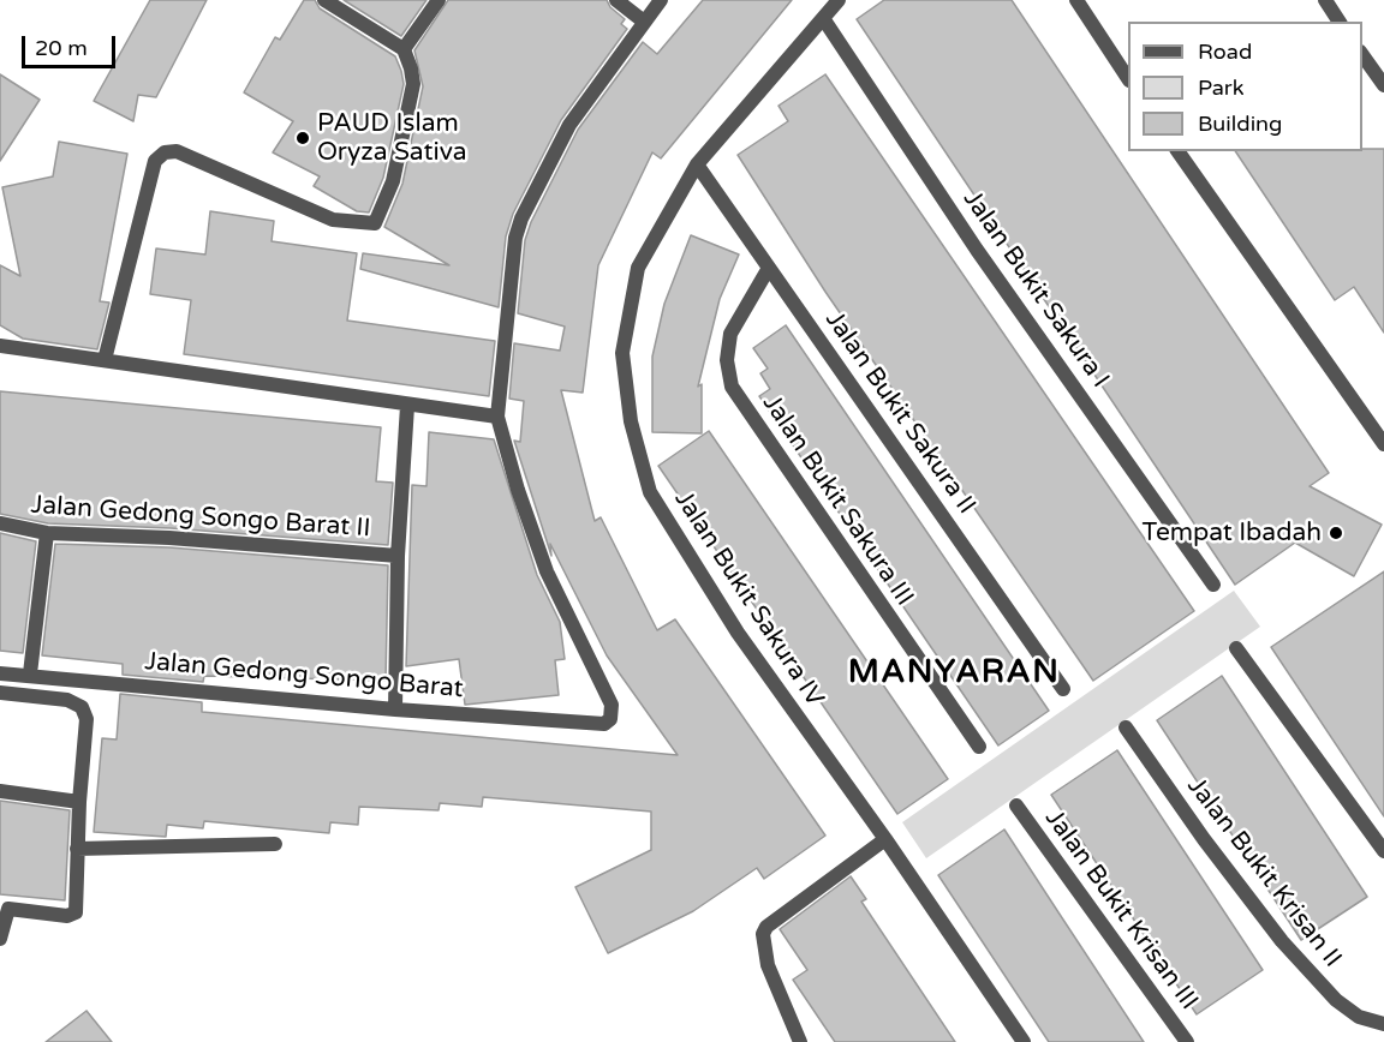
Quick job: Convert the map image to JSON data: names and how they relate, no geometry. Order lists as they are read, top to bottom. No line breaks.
{"streets":{"street":["Jalan Bukit Sakura I","Jalan Bukit Sakura II","Jalan Bukit Sakura III","Jalan Gedong Songo Barat II","Jalan Bukit Sakura IV","Jalan Gedong Songo Barat","Jalan Bukit Krisan II","Jalan Bukit Krisan III"]},"crossings":[["Jalan Bukit Sakura I","Jalan Bukit Sakura IV"],["Jalan Bukit Sakura II","Jalan Bukit Sakura III"],["Jalan Bukit Sakura II","Jalan Bukit Sakura IV"]],"districts":["MANYARAN"],"places":["PAUD Islam Oryza Sativa","Tempat Ibadah"],"legend":["Road","Park","Building"],"scale_bar":"20 m"}
